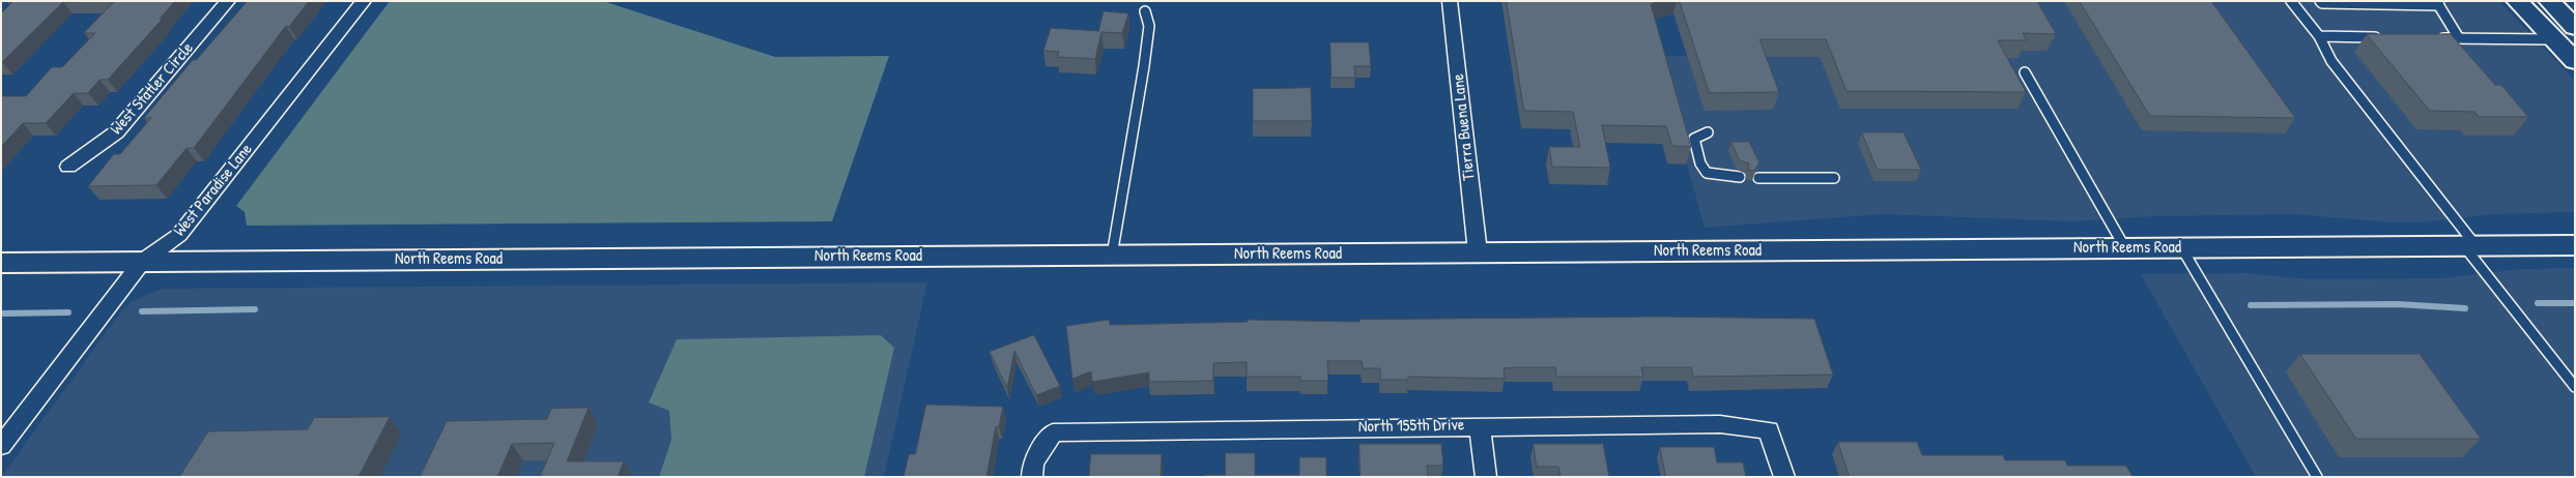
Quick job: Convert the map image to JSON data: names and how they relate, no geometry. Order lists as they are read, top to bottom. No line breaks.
{"streets":{"main road":["North Reems Road"],"street":["West Statler Circle","Tierra Buena Lane","West Paradise Lane","North 155th Drive"]},"crossings":[["Tierra Buena Lane","North Reems Road"],["West Paradise Lane","North Reems Road"]]}
